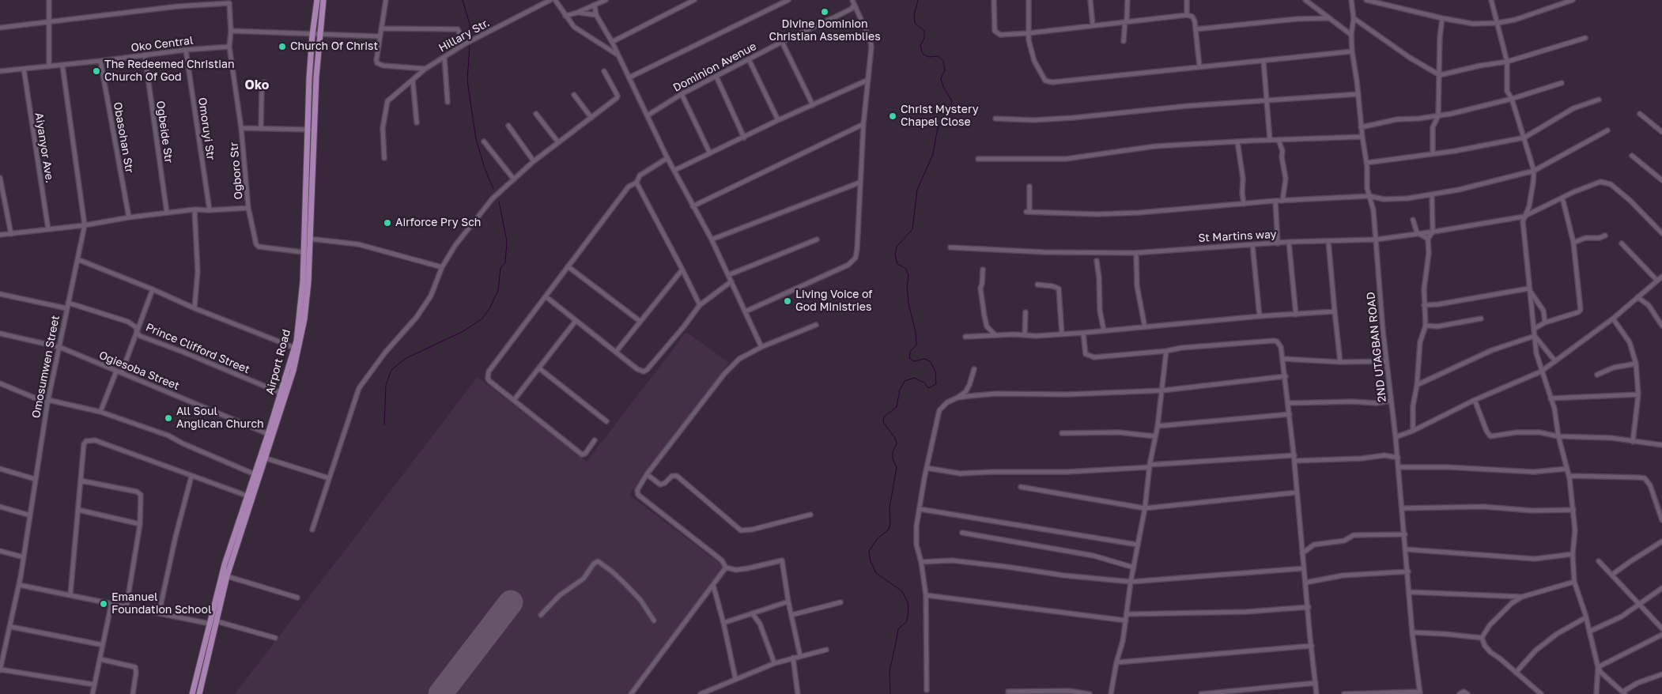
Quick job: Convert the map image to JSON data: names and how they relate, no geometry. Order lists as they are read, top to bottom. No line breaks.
{"streets":{"main road":["Airport Road"],"street":["Hillary Str.","Oko Central","Dominion Avenue","Omoruyi Str","Ogbeide Str","Obasohan Str","Aiyanyor Ave.","Ogboro Str","St Martins way","2ND UTAGBAN ROAD","Prince Clifford Street","Omosumwen Street","Ogiesoba Street"]},"crossings":[["Oko Central","Omoruyi Str"],["Oko Central","Ogbeide Str"],["Oko Central","Obasohan Str"],["Oko Central","Aiyanyor Ave."],["Oko Central","Ogboro Str"],["Oko Central","Omosumwen Street"],["Ogboro Str","Airport Road"],["St Martins way","2ND UTAGBAN ROAD"],["Prince Clifford Street","Airport Road"],["Prince Clifford Street","Omosumwen Street"],["Airport Road","Ogiesoba Street"],["Omosumwen Street","Ogiesoba Street"]],"districts":["Oko"],"places":["Divine Dominion Christian Assemblies","Church Of Christ","The Redeemed Christian Church Of God","Christ Mystery Chapel Close","Airforce Pry Sch","Living Voice of God Ministries","All Soul Anglican Church","Emanuel Foundation School"]}
